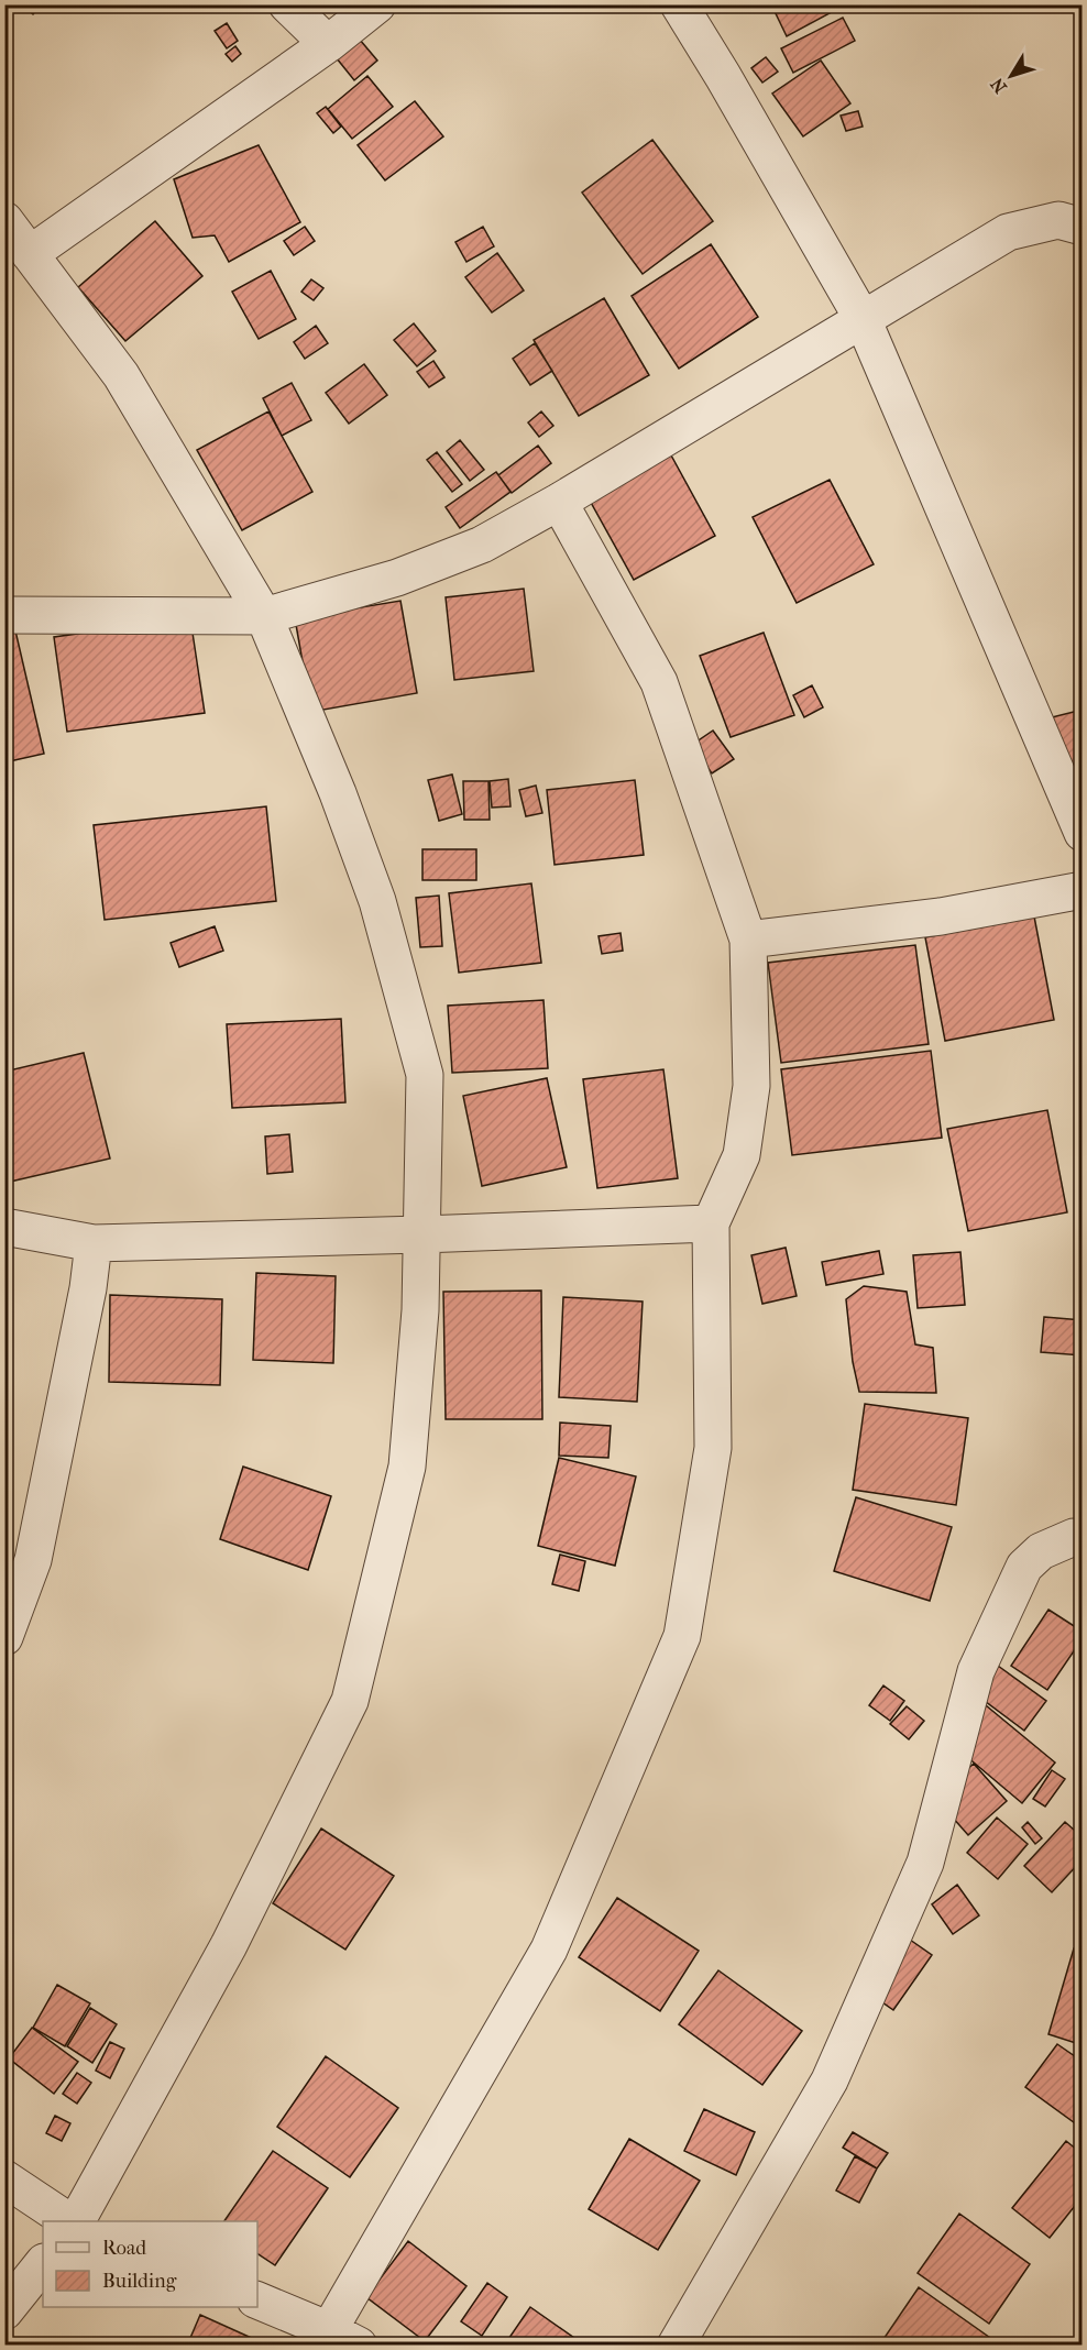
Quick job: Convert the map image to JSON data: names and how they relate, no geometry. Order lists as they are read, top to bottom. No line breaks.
{"legend":["Road","Building"],"north":"bottom left"}
